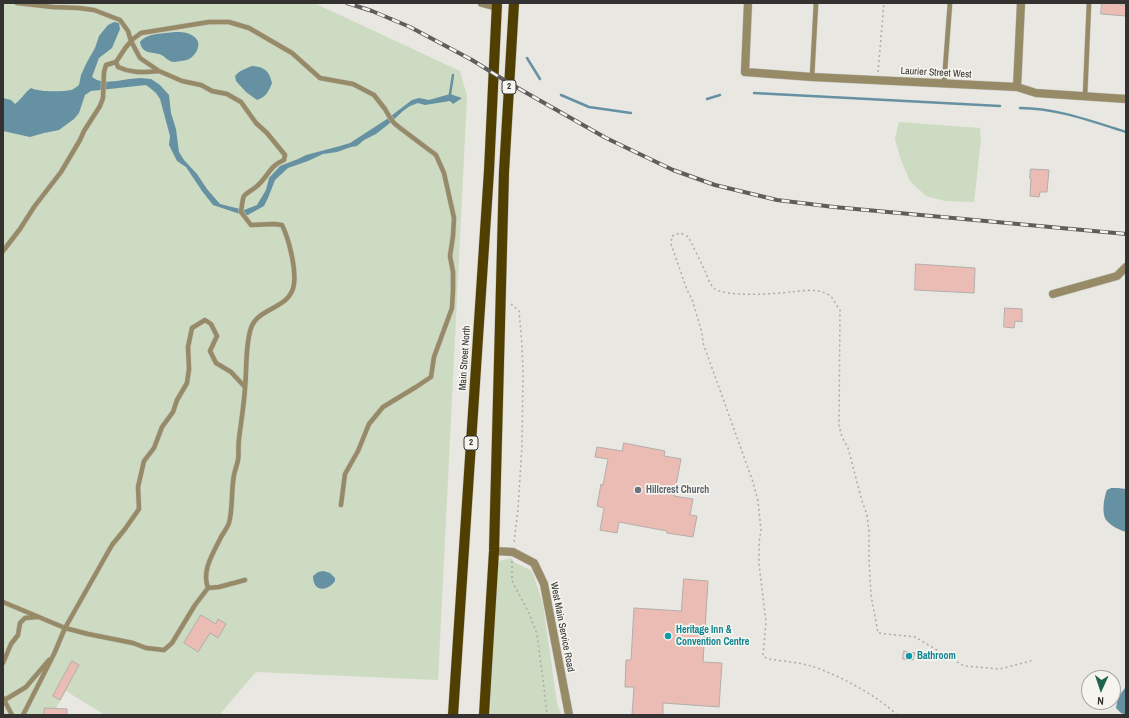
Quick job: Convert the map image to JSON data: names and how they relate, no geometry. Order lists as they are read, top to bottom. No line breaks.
{"streets":{"main road":["2","Main Street North"],"street":["Laurier Street West","West Main Service Road"]},"crossings":[["2","West Main Service Road"]],"places":["Hillcrest Church","Heritage Inn & Convention Centre","Bathroom"],"north":"bottom"}
